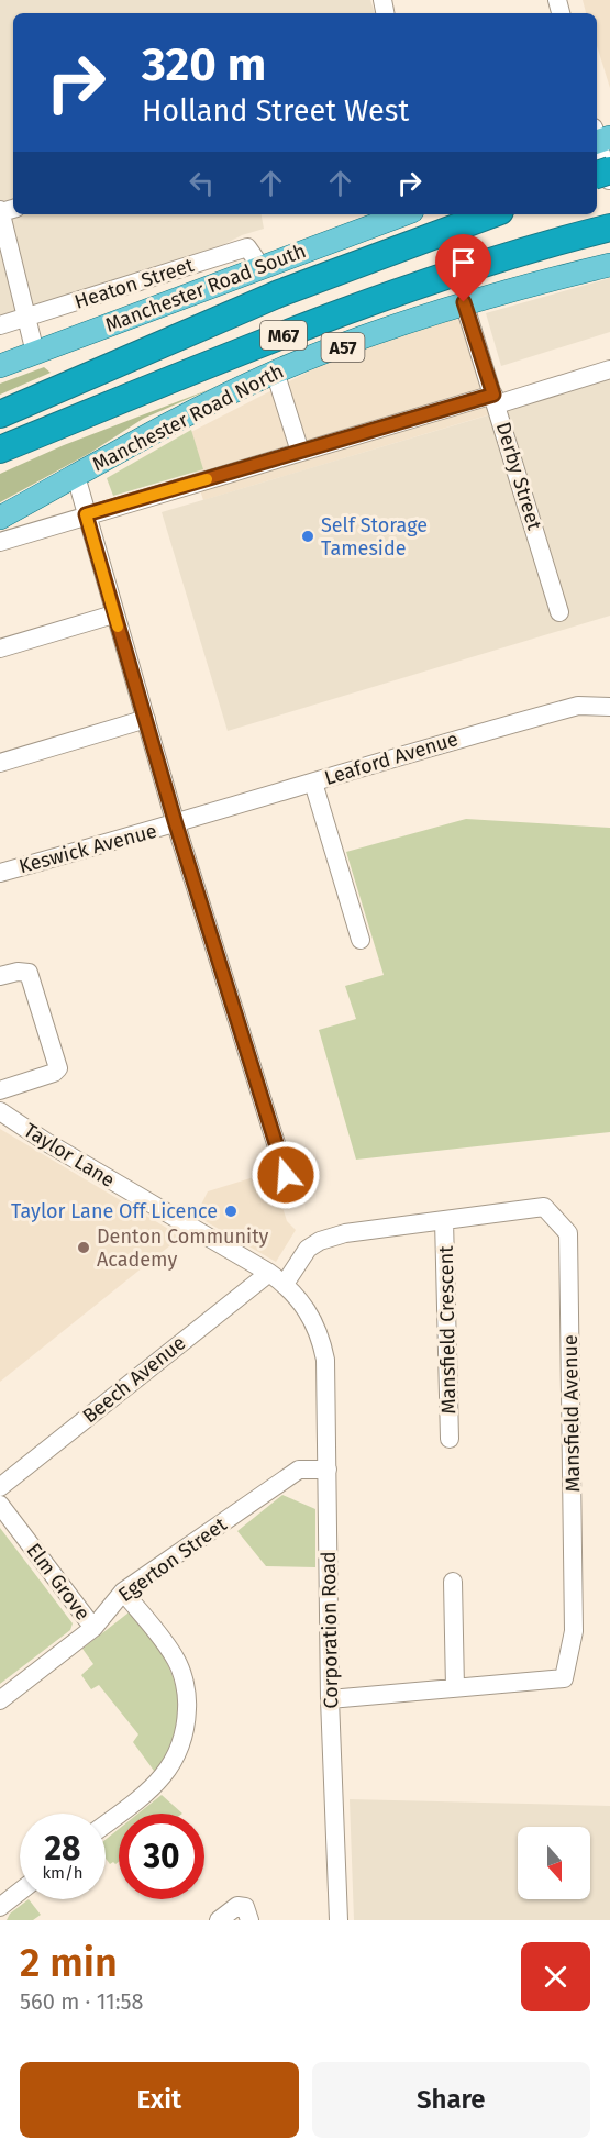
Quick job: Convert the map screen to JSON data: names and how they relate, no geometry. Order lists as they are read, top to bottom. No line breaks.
{"streets":{"highway":["M67"],"main road":["Manchester Road South","A57","Manchester Road North"],"street":["Heaton Street","Derby Street","Leaford Avenue","Keswick Avenue","Taylor Lane","Mansfield Crescent","Beech Avenue","Mansfield Avenue","Egerton Street","Elm Grove","Corporation Road"]},"crossings":[["Heaton Street","Manchester Road South"],["Manchester Road North","Derby Street"],["Leaford Avenue","Keswick Avenue"],["Taylor Lane","Beech Avenue"],["Taylor Lane","Mansfield Avenue"],["Taylor Lane","Corporation Road"],["Mansfield Crescent","Mansfield Avenue"],["Mansfield Avenue","Corporation Road"],["Egerton Street","Elm Grove"],["Egerton Street","Corporation Road"]],"places":["Self Storage Tameside","Taylor Lane Off Licence","Denton Community Academy"],"north":"bottom","page":{"turn":["320 m","Holland Street West"],"speed":"28 km/h","limit":"30","heading":["2 min","560 m · 11:58"],"buttons":["Exit","Share"]}}
